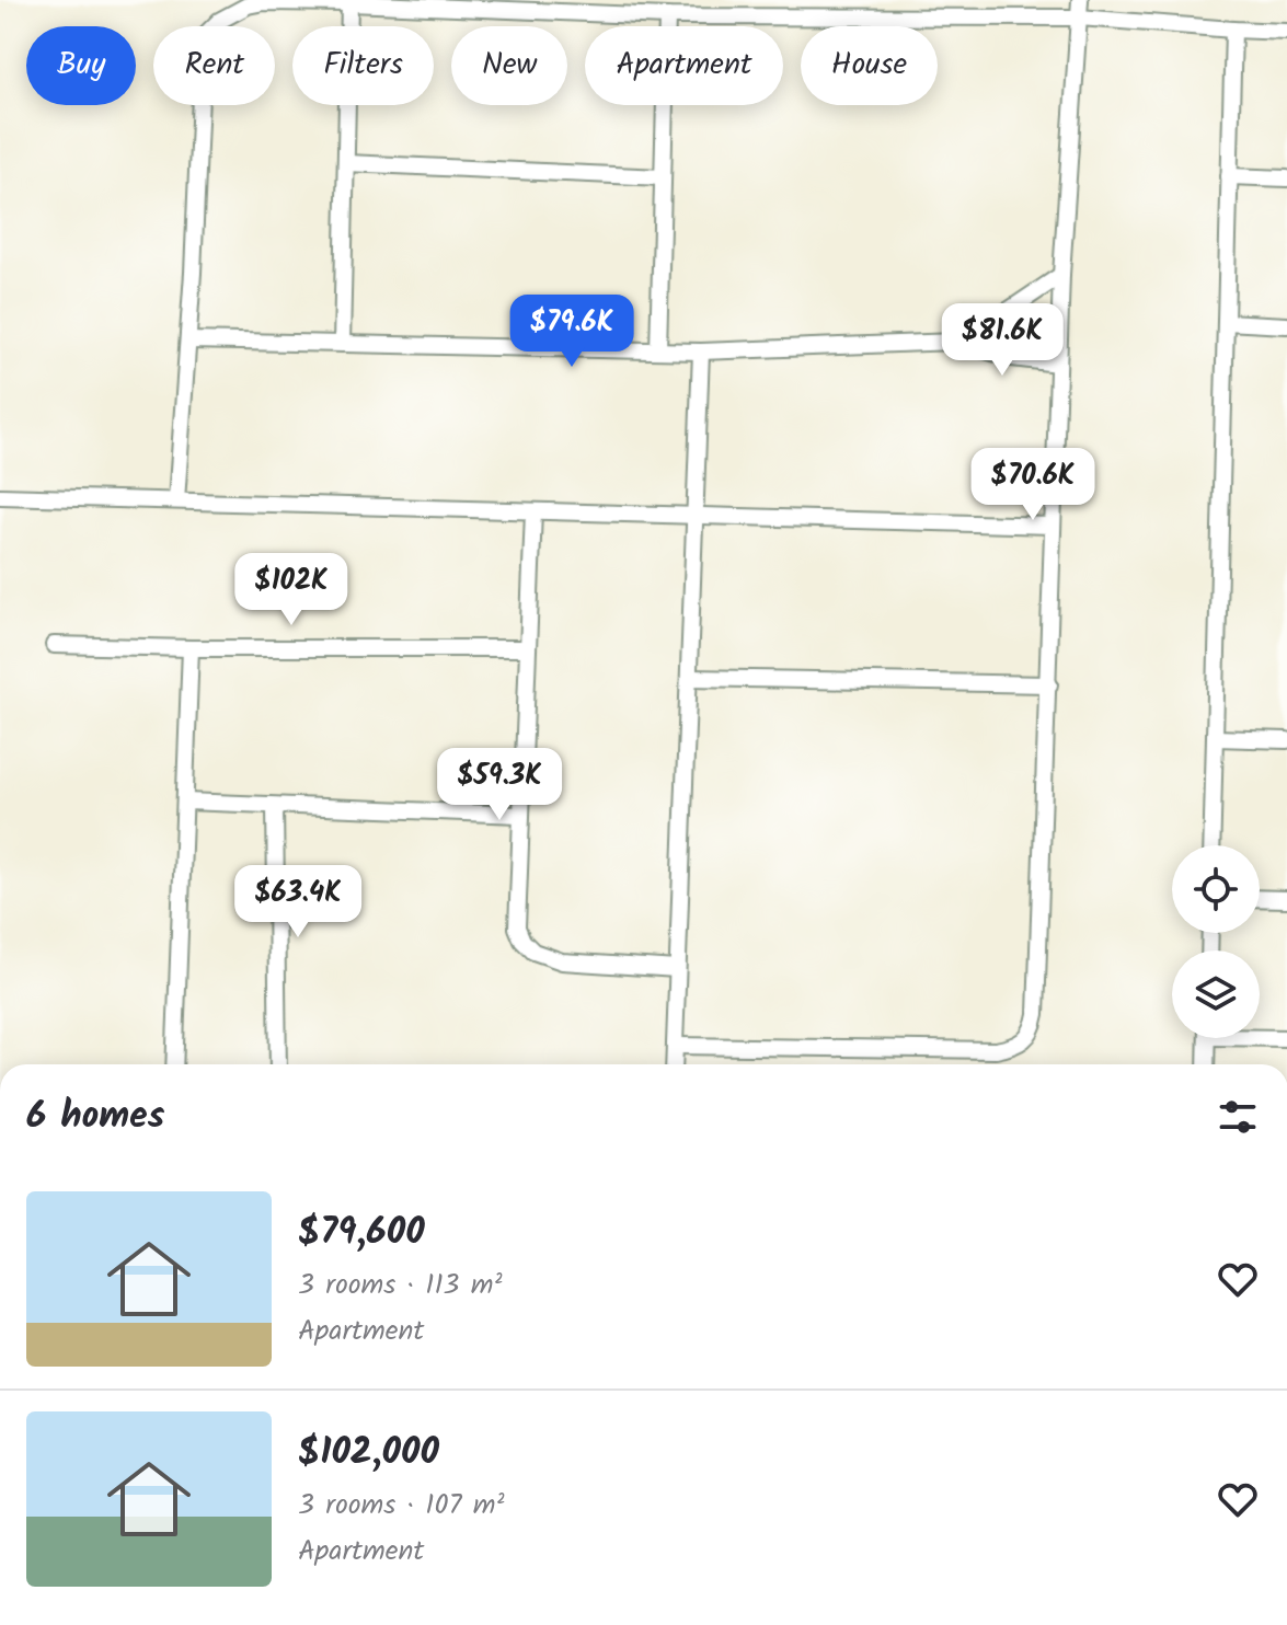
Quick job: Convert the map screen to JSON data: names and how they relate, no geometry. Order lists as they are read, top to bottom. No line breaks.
{"page":{"chip":["Buy","Rent","Filters","New","Apartment","House"],"price":["$79.6K","$81.6K","$70.6K","$102K","$59.3K","$63.4K"],"heading":"6 homes","list":[{"name":"$79,600","note":"3 rooms · 113 m² · Apartment"},{"name":"$102,000","note":"3 rooms · 107 m² · Apartment"}]}}
